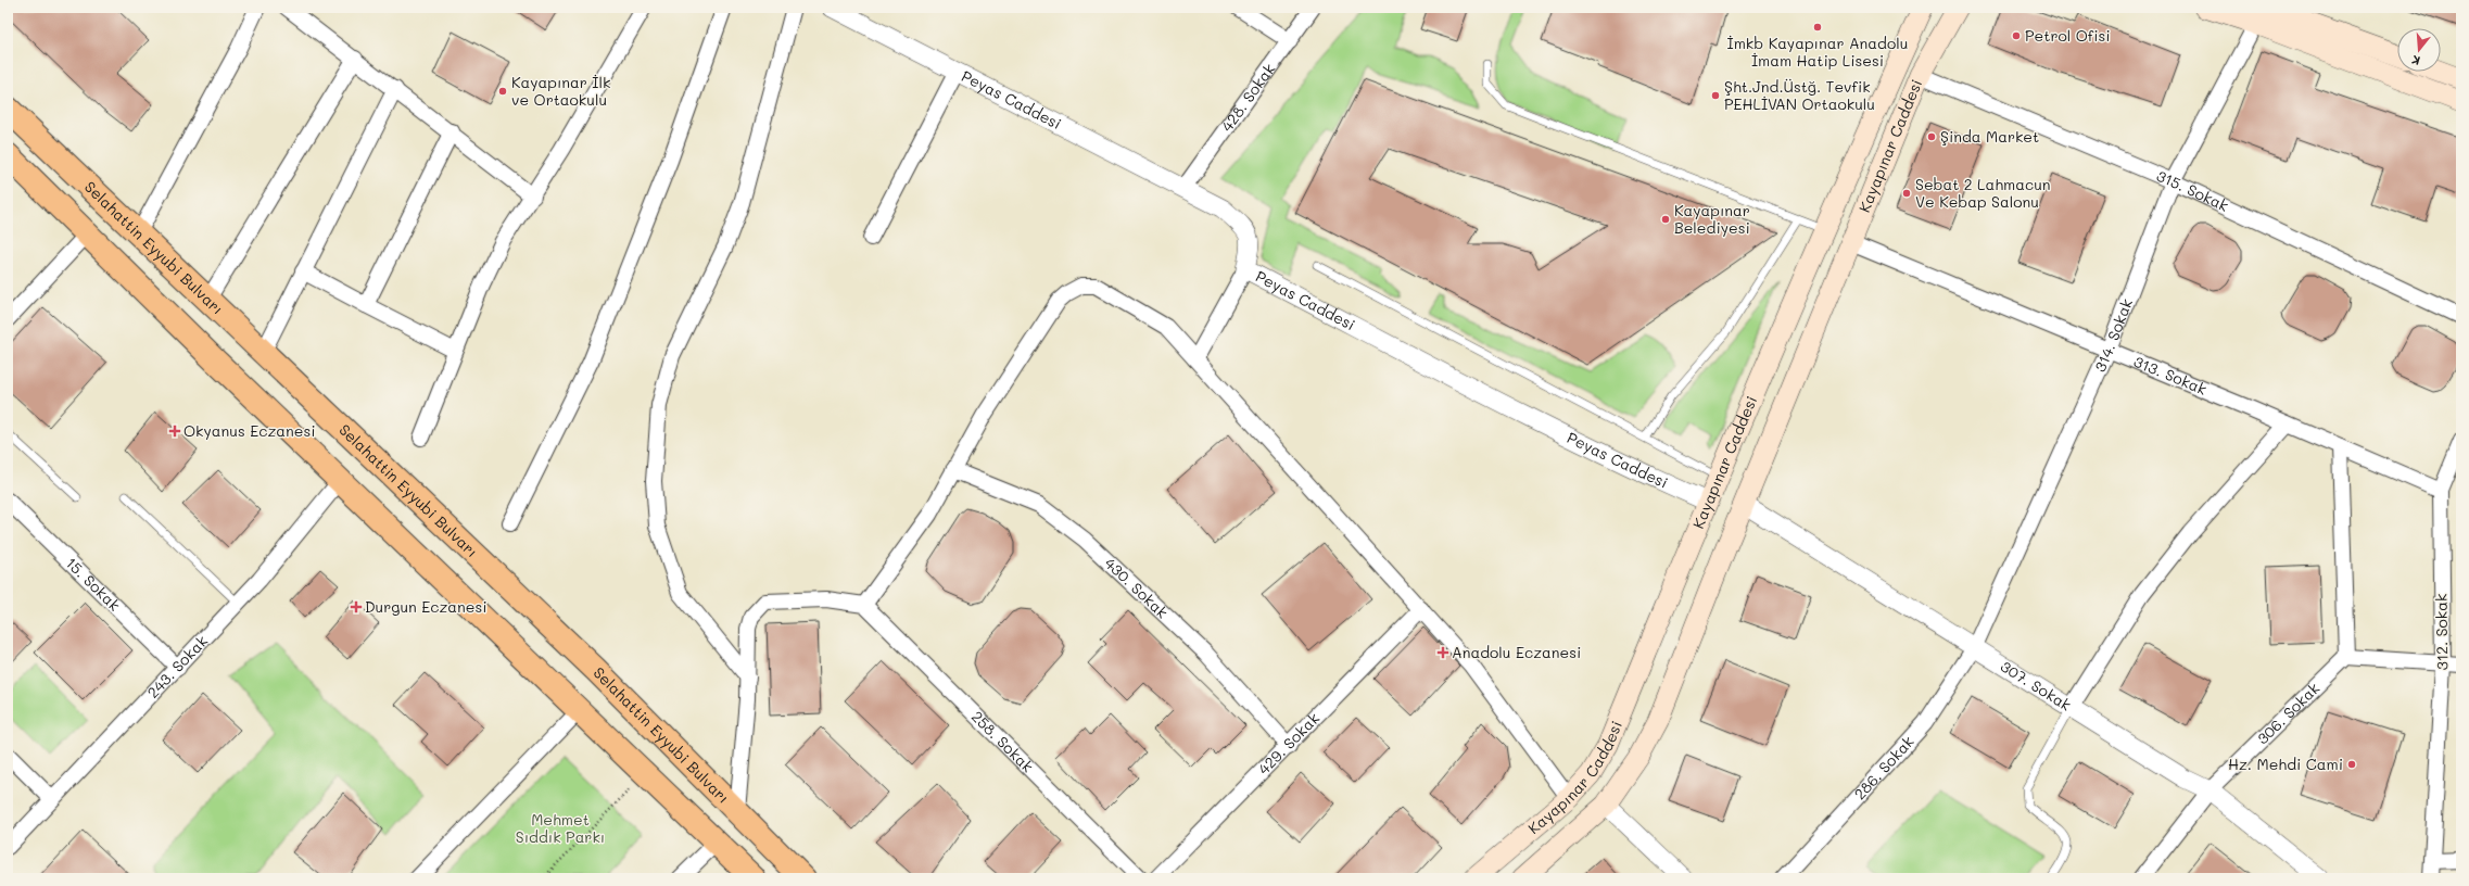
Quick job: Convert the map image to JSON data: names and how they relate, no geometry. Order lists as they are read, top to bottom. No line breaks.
{"streets":{"main road":["Kayapınar Caddesi","Selahattin Eyyubi Bulvarı"],"street":["428. Sokak","Peyas Caddesi","315. Sokak","314. Sokak","313. Sokak","15. Sokak","430. Sokak","312. Sokak","243. Sokak","307. Sokak","306. Sokak","258. Sokak","429. Sokak","286. Sokak"]},"crossings":[["428. Sokak","Peyas Caddesi"],["Peyas Caddesi","Kayapınar Caddesi"],["Kayapınar Caddesi","315. Sokak"],["Kayapınar Caddesi","313. Sokak"],["Kayapınar Caddesi","307. Sokak"],["315. Sokak","314. Sokak"],["314. Sokak","313. Sokak"],["314. Sokak","307. Sokak"],["314. Sokak","286. Sokak"],["313. Sokak","312. Sokak"],["15. Sokak","243. Sokak"],["430. Sokak","429. Sokak"],["307. Sokak","306. Sokak"],["307. Sokak","286. Sokak"]],"parks":["Mehmet Sıddık Parkı"],"places":{"other":["İmkb Kayapınar Anadolu İmam Hatip Lisesi","Petrol Ofisi","Kayapınar İlk ve Ortaokulu","Şht.Jnd.Üstğ. Tevfik PEHLİVAN Ortaokulu","Şinda Market","Sebat 2 Lahmacun Ve Kebap Salonu","Kayapınar Belediyesi","Hz. Mehdi Cami"],"health":["Okyanus Eczanesi","Durgun Eczanesi","Anadolu Eczanesi"]},"north":"bottom"}
